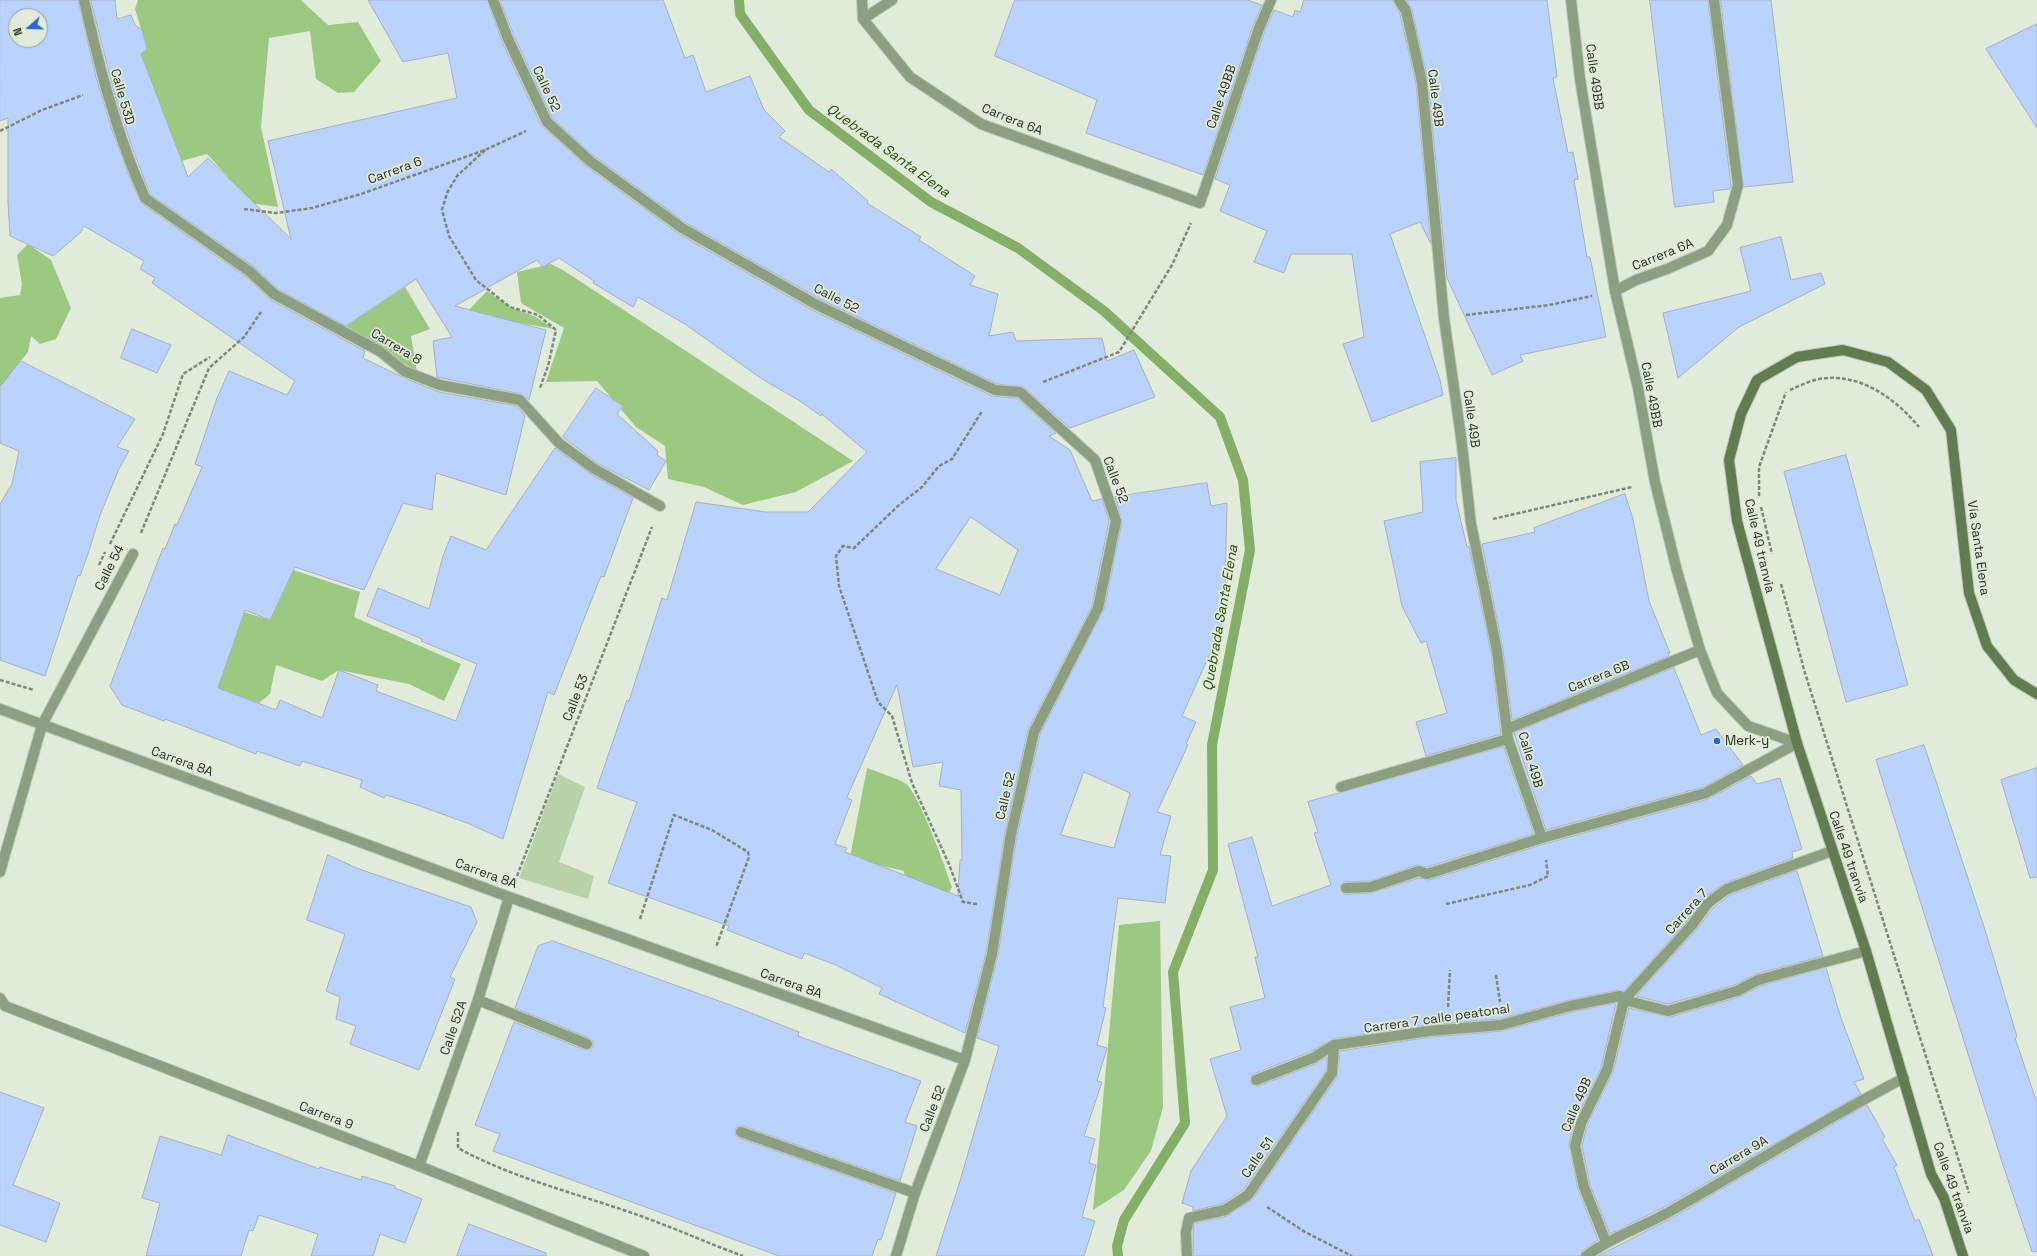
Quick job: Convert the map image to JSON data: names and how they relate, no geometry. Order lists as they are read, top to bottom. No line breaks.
{"streets":{"main road":["Calle 49 tranvia","Vía Santa Elena"],"street":["Calle 49BB","Calle 52","Calle 53D","Calle 49B","Carrera 6A","Carrera 8","Calle 54","Carrera 6B","Carrera 8A","Carrera 7","Carrera 7 calle peatonal","Calle 52A","Carrera 9","Carrera 9A","Calle 51"],"path":["Carrera 6","Calle 53"]},"crossings":[["Calle 49BB","Carrera 6A"],["Calle 49BB","Calle 49 tranvia"],["Calle 49BB","Carrera 6B"],["Calle 52","Carrera 6"],["Calle 52","Carrera 8A"],["Calle 53D","Carrera 8"],["Calle 49B","Carrera 6B"],["Calle 49B","Carrera 7"],["Calle 49B","Carrera 7 calle peatonal"],["Calle 49B","Carrera 9A"],["Carrera 8","Calle 54"],["Calle 49 tranvia","Vía Santa Elena"],["Calle 49 tranvia","Carrera 7"],["Calle 49 tranvia","Carrera 9A"],["Calle 54","Carrera 8A"],["Calle 53","Carrera 8A"],["Calle 53","Calle 52A"],["Carrera 8A","Calle 52A"],["Carrera 7","Carrera 7 calle peatonal"],["Carrera 7 calle peatonal","Calle 51"],["Calle 52A","Carrera 9"]],"water":["Quebrada Santa Elena"],"places":["Merk-y"],"north":"left"}
